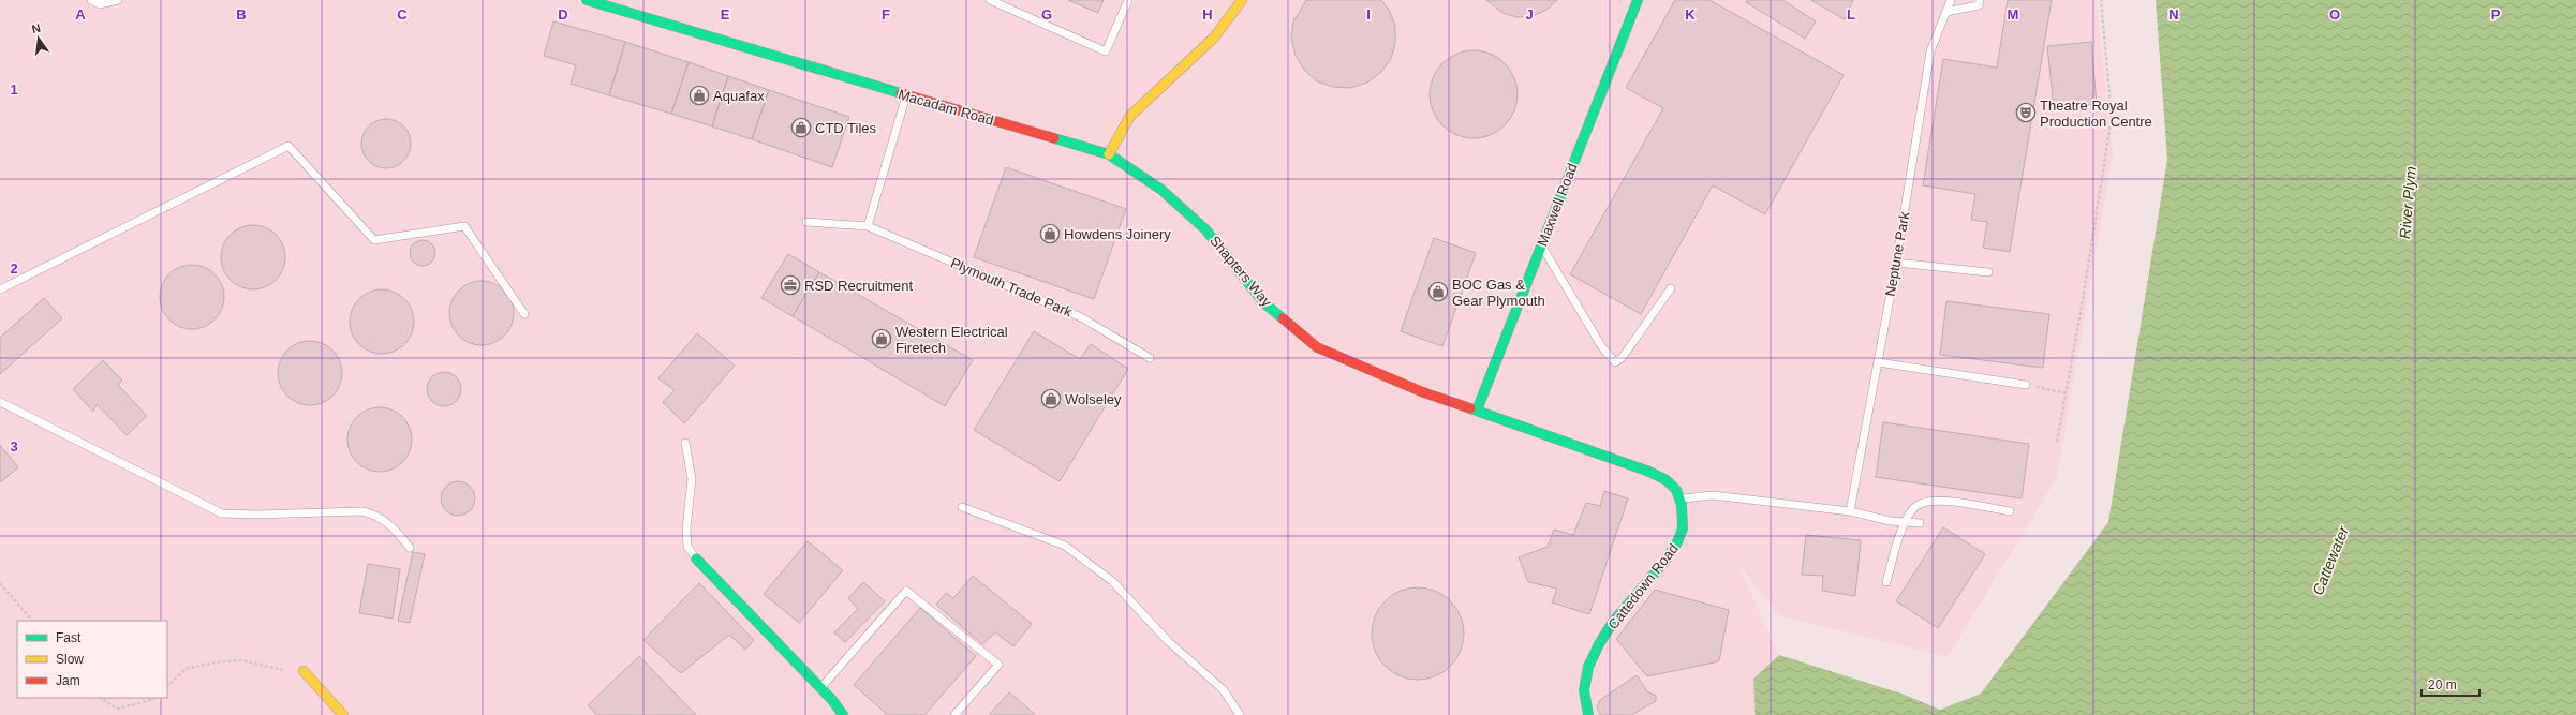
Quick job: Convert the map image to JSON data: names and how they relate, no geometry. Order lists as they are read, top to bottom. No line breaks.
{"streets":{"street":["Macadam Road","Maxwell Road","Shapters Way","Cattedown Road"],"lane":["Neptune Park","Plymouth Trade Park"]},"crossings":[["Macadam Road","Shapters Way"],["Maxwell Road","Shapters Way"],["Maxwell Road","Cattedown Road"],["Shapters Way","Cattedown Road"]],"water":["River Plym","Cattewater"],"places":{"shop":["Aquafax","CTD Tiles","Howdens Joinery","BOC Gas & Gear Plymouth","Western Electrical Firetech","Wolseley"],"theatre":["Theatre Royal Production Centre"],"office":["RSD Recruitment"]},"legend":["Fast","Slow","Jam"],"scale_bar":"20 m","north":"top","grid":{"columns":["A","B","C","D","E","F","G","H","I","J","K","L","M","N","O","P"],"rows":["1","2","3"]}}
